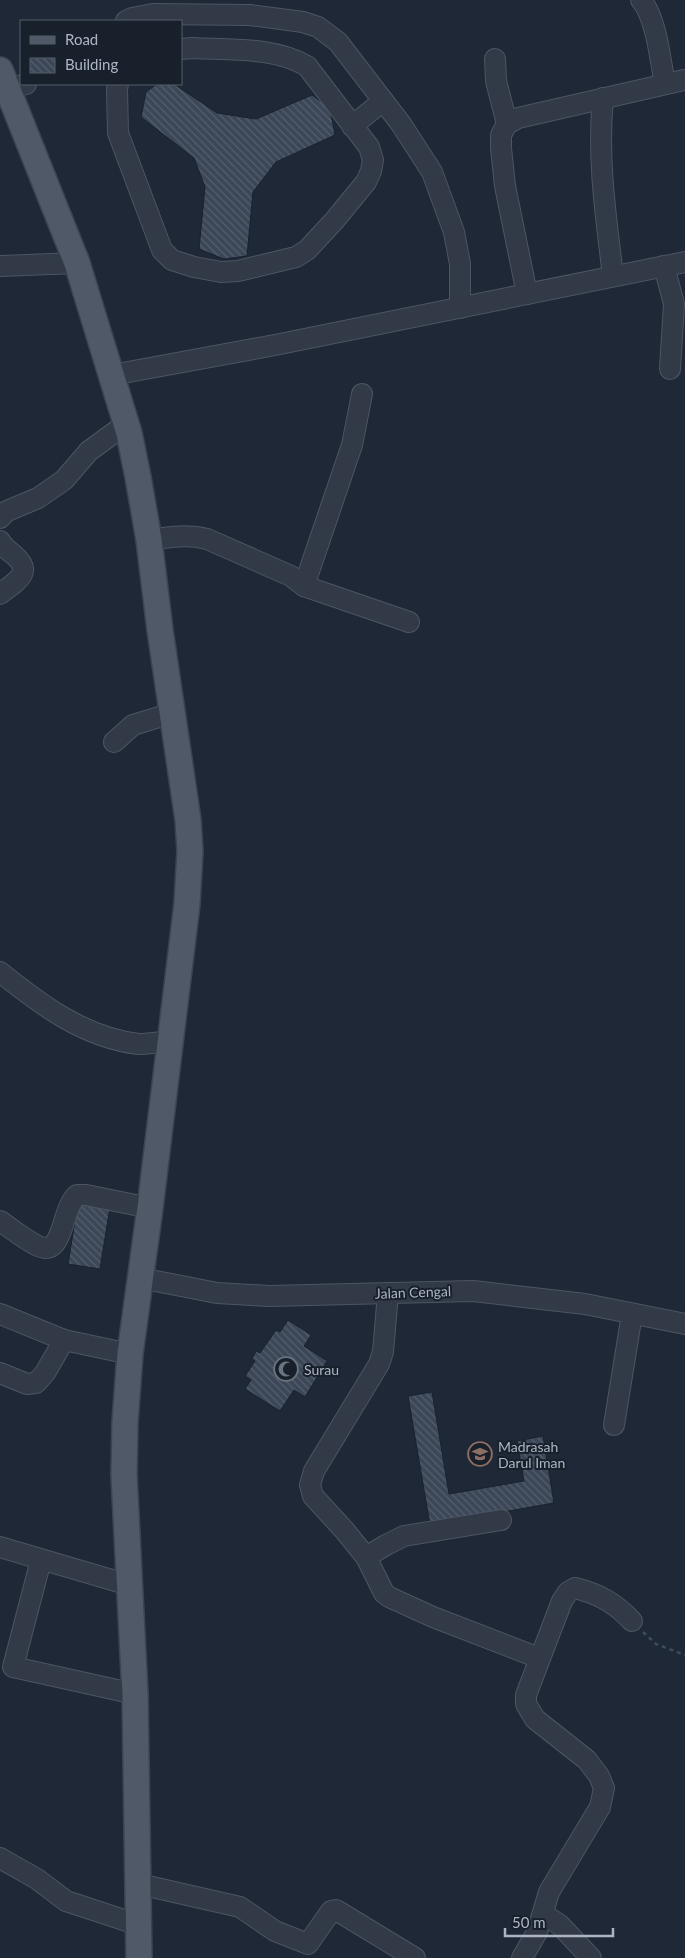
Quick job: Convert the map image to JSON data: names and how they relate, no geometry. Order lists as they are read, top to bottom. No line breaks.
{"streets":{"street":["Jalan Cengal"]},"places":{"mosque":["Surau"],"school or university":["Madrasah Darul Iman"]},"legend":["Road","Building"],"scale_bar":"50 m"}
